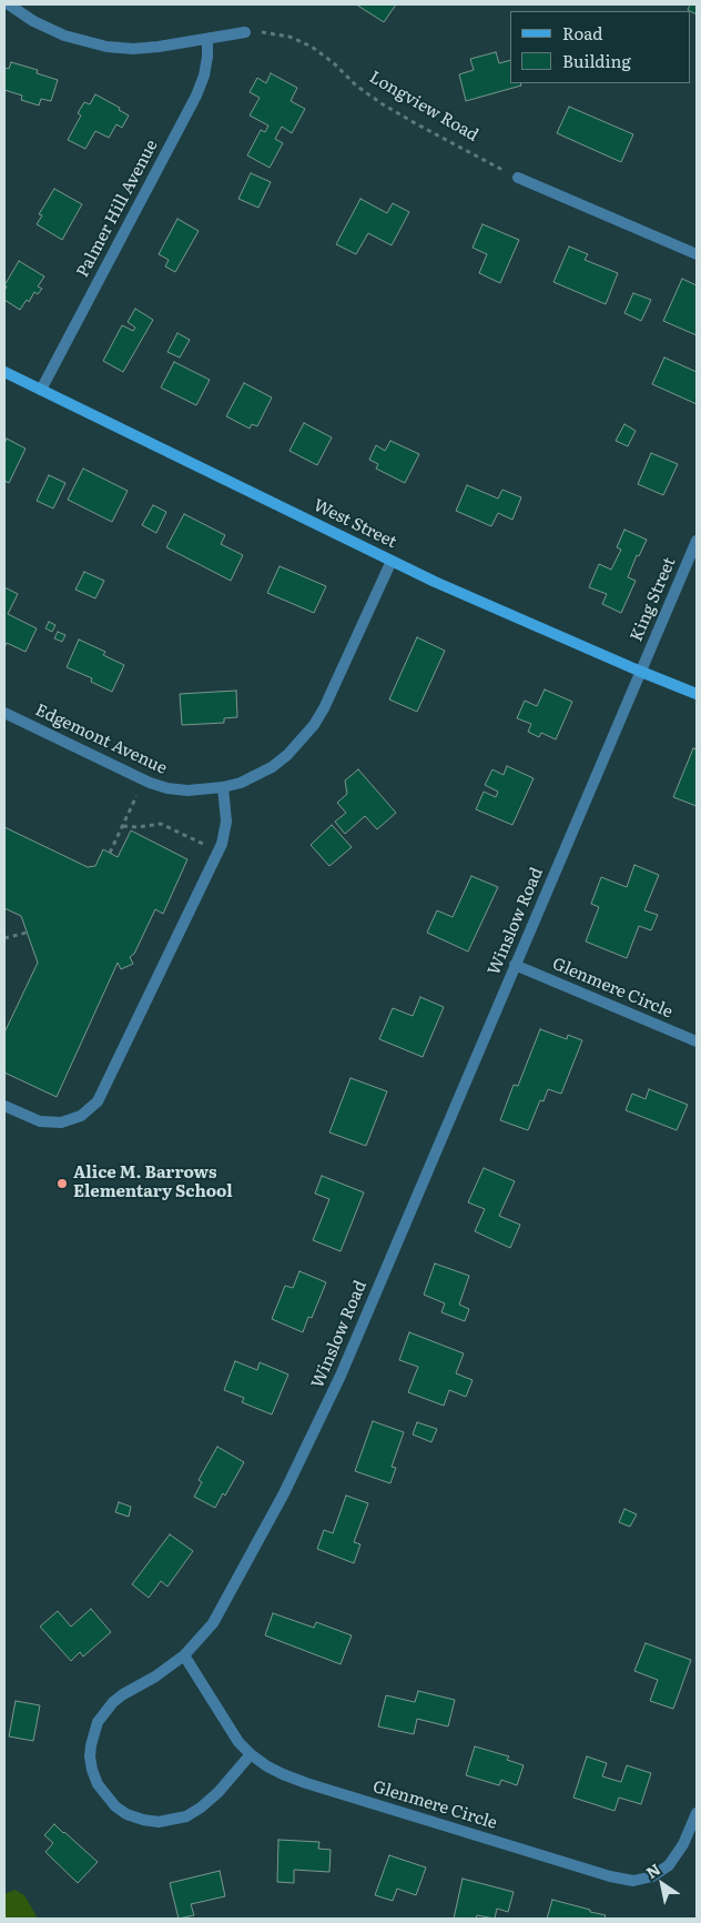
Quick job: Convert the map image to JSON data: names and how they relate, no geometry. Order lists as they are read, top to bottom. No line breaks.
{"streets":{"main road":["West Street"],"street":["Palmer Hill Avenue","King Street","Edgemont Avenue","Winslow Road","Glenmere Circle"],"path":["Longview Road"]},"crossings":[["Palmer Hill Avenue","West Street"],["West Street","King Street"],["West Street","Edgemont Avenue"],["West Street","Winslow Road"],["King Street","Winslow Road"],["Winslow Road","Glenmere Circle"]],"places":["Alice M. Barrows Elementary School"],"legend":["Road","Building"],"north":"top left"}
